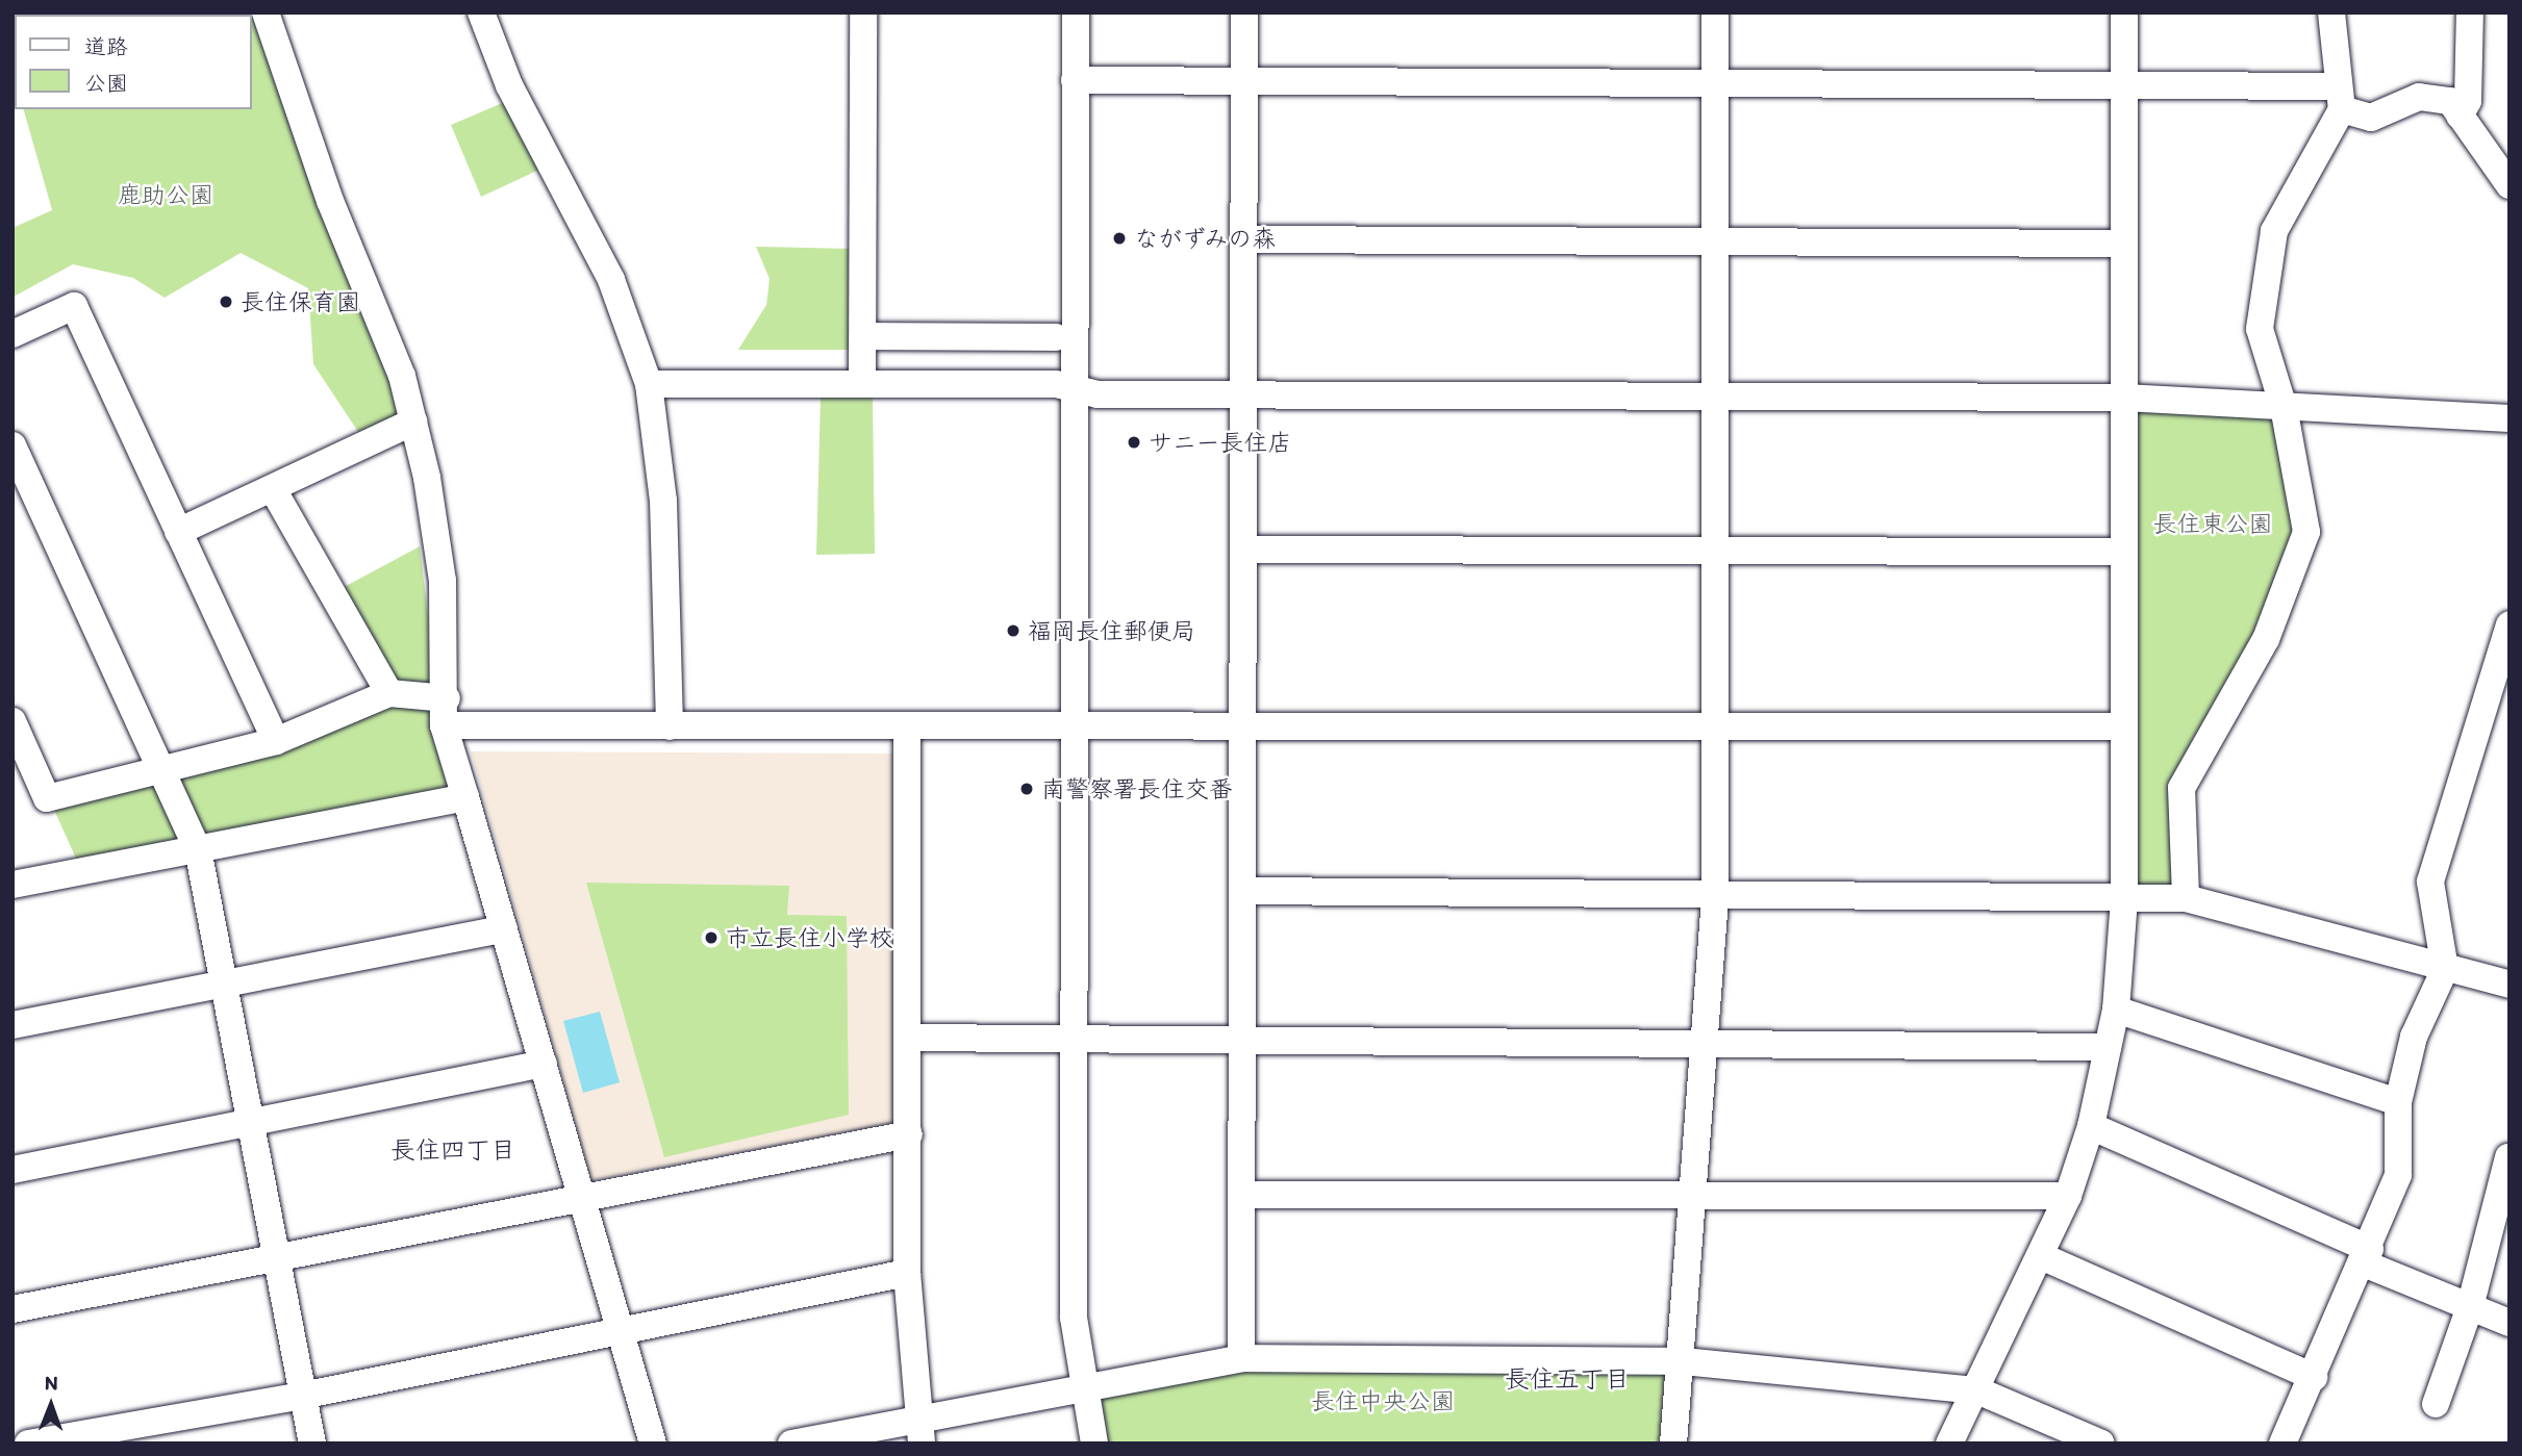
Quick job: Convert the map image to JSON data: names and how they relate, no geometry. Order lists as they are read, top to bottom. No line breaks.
{"districts":["長住四丁目","長住五丁目"],"parks":["鹿助公園","長住東公園","長住中央公園"],"places":["ながずみの森","長住保育園","サニー長住店","福岡長住郵便局","南警察署長住交番","市立長住小学校"],"legend":["道路","公園"],"north":"top"}
